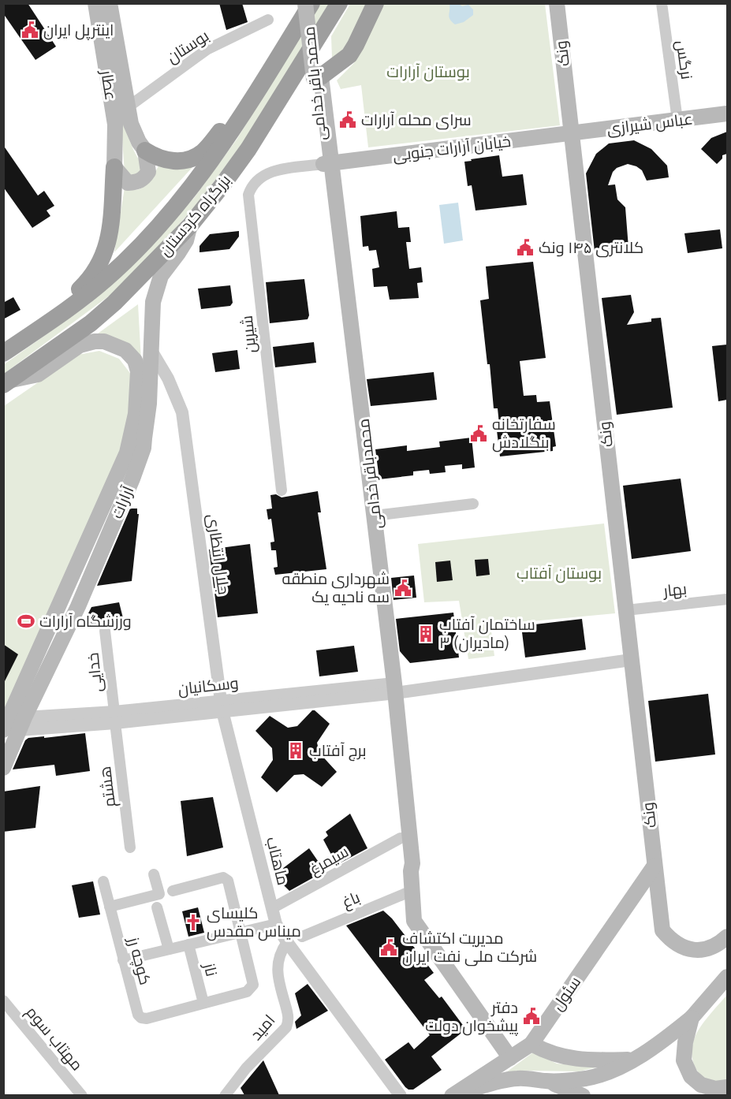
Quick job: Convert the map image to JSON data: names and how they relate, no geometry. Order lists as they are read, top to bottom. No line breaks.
{"streets":{"highway":["بزرگراه کردستان"],"main road":["ونک","محمد باقر خدامی","عطار","عباس شیرازی","خیابان آرارات جنوبی","محمدباقر خدامی","آرارات","سئول"],"street":["بوستان","نرگس","شیرین","جلال انتظاری","بهار","خدایی","هشتم","سیمرغ","ماهتاب","باغ","کوچه رز","ناز","امید","مهتاب سوم"]},"crossings":[["بوستان","عطار"],["ونک","عباس شیرازی"],["ونک","خیابان آرارات جنوبی"],["ونک","بهار"],["ونک","سئول"],["نرگس","عباس شیرازی"],["محمد باقر خدامی","بزرگراه کردستان"],["محمد باقر خدامی","محمدباقر خدامی"],["عباس شیرازی","خیابان آرارات جنوبی"],["خیابان آرارات جنوبی","شیرین"],["خیابان آرارات جنوبی","محمدباقر خدامی"],["بزرگراه کردستان","آرارات"],["شیرین","محمدباقر خدامی"],["محمدباقر خدامی","سیمرغ"],["محمدباقر خدامی","باغ"],["محمدباقر خدامی","سئول"],["آرارات","جلال انتظاری"],["جلال انتظاری","ماهتاب"],["خدایی","هشتم"],["سیمرغ","ماهتاب"],["ماهتاب","امید"],["کوچه رز","ناز"]],"parks":["بوستان آرارات","بوستان آفتاب"],"places":{"public building":["اینترپل ایران","سرای محله آرارات","کلانتری ۱۴۵ ونک","سفارتخانه بنگلادش","شهرداری منطقه سه ناحیه یک","مدیریت اکتشاف شرکت ملی نفت ایران","دفتر پیشخوان دولت"],"sports":["ورزشگاه آرارات"],"building":["ساختمان آفتاب ۳ (مادیران)","برج آفتاب"],"church":["کلیسای میناس مقدس"]}}
